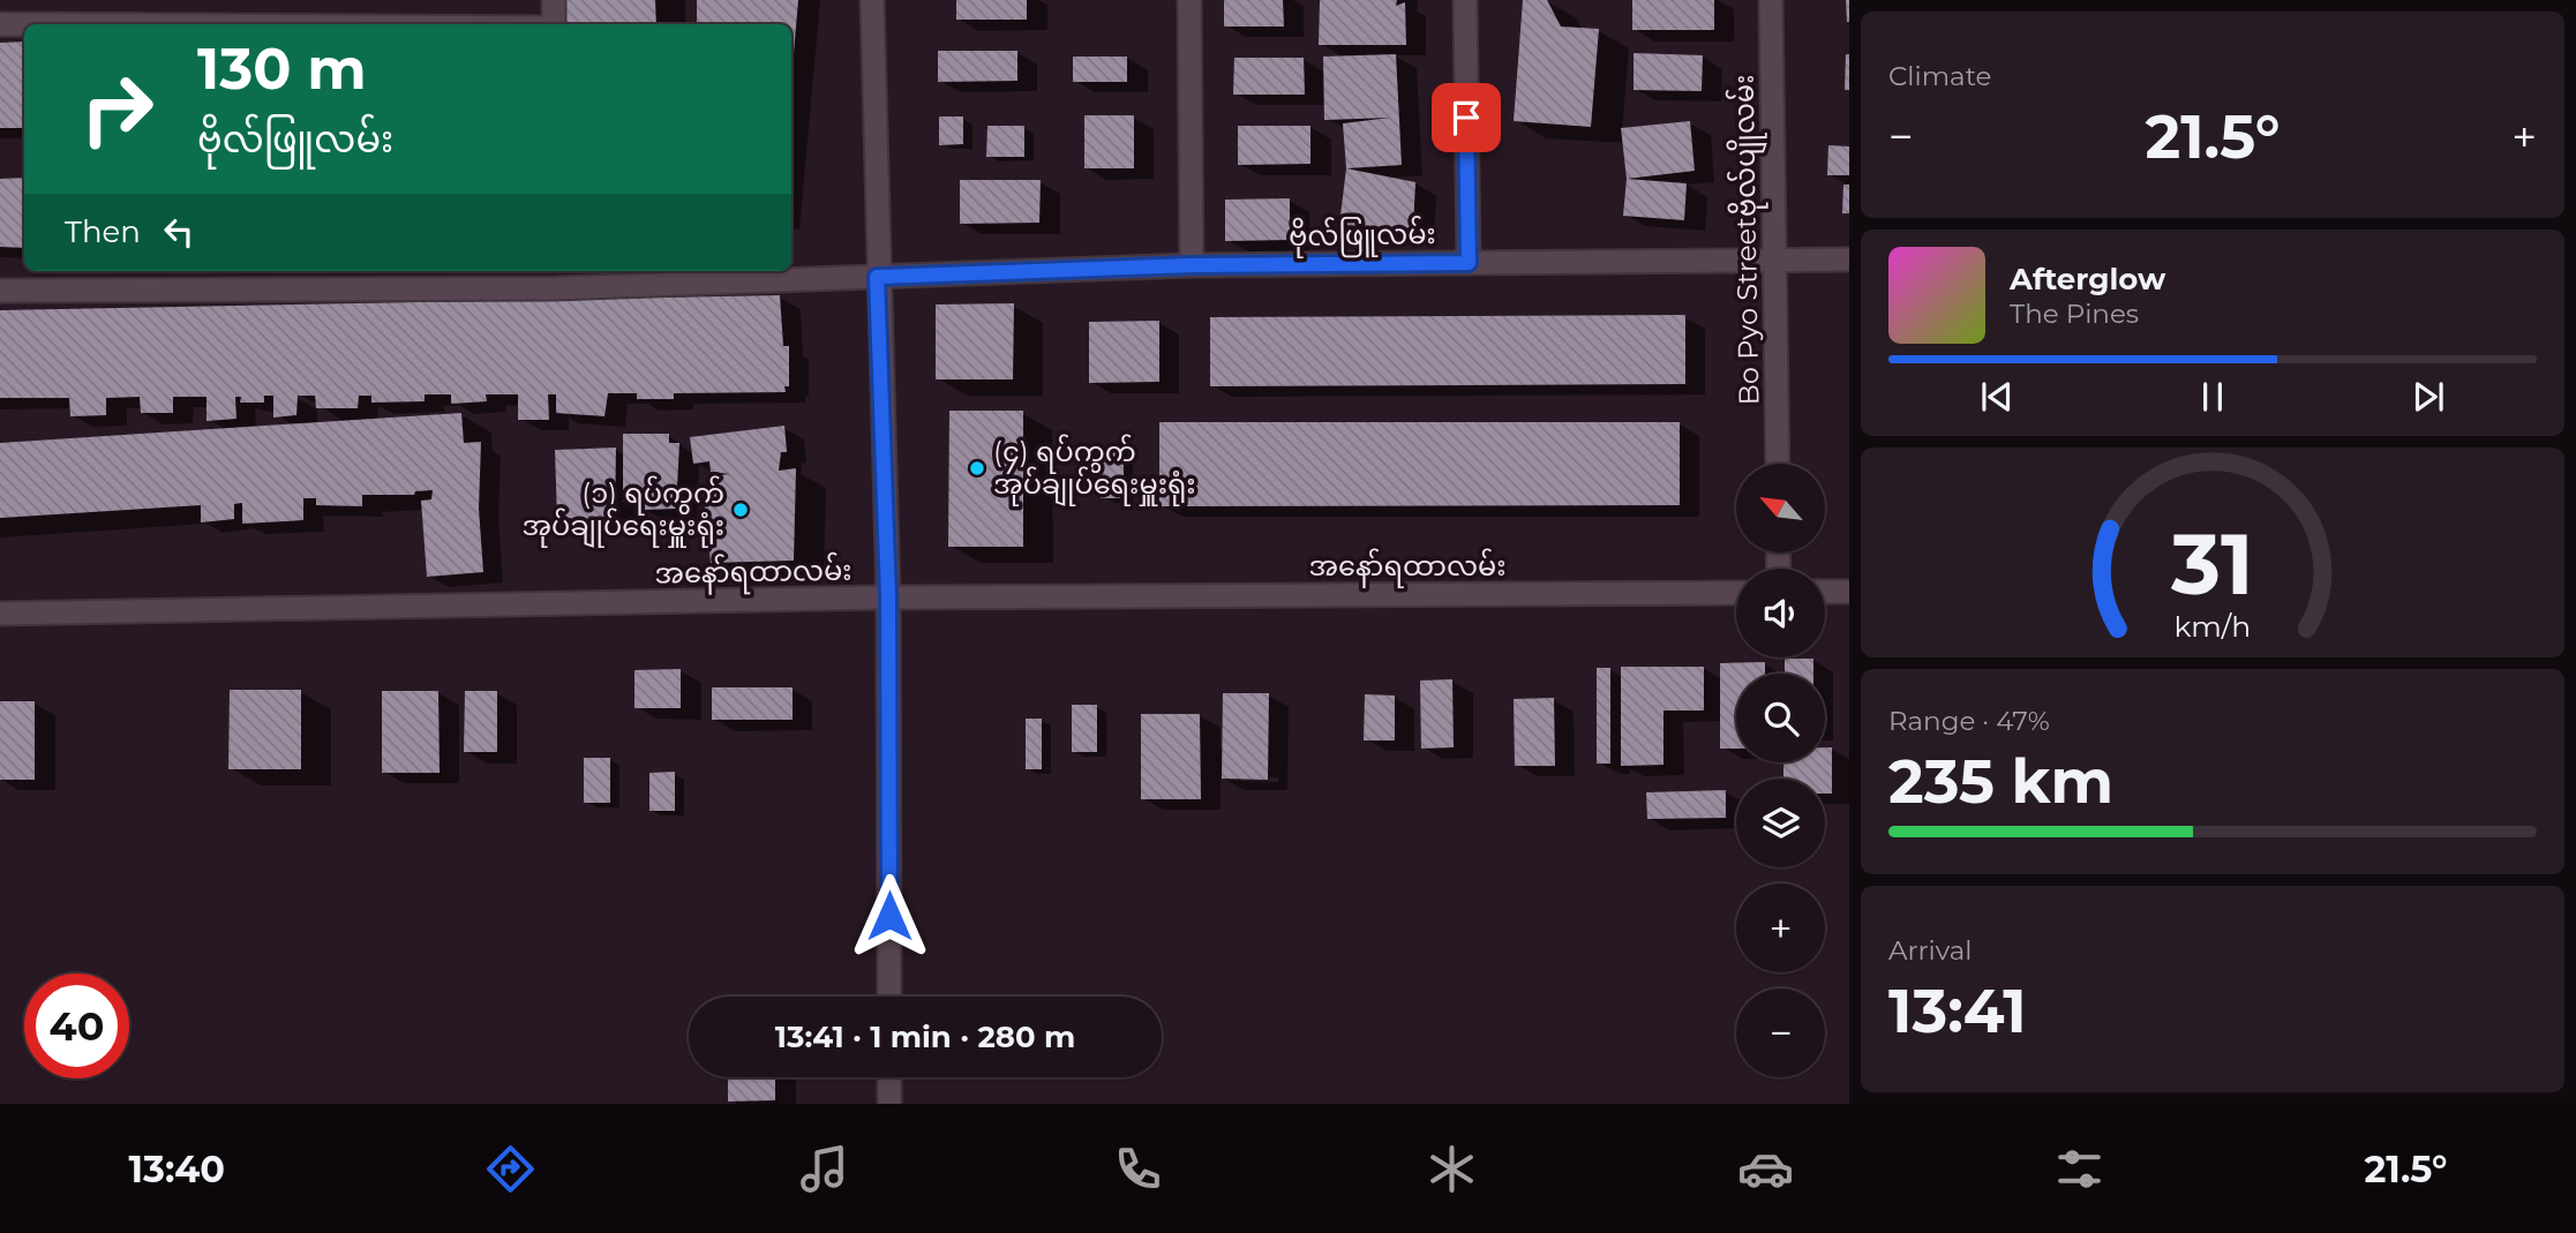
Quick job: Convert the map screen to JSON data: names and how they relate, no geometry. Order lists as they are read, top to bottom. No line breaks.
{"streets":{"street":["ဗိုလ်ဖြူလမ်း","Bo Pyo Streetဗိုလ်ပျိုလမ်း","အနော်ရထာလမ်း"]},"crossings":[["ဗိုလ်ဖြူလမ်း","Bo Pyo Streetဗိုလ်ပျိုလမ်း"]],"places":["(၄) ရပ်ကွက် အုပ်ချုပ်ရေးမှူးရုံး","(၁) ရပ်ကွက် အုပ်ချုပ်ရေးမှူးရုံး"],"north":"top left","page":{"tile":["Climate",["Range · 47%","235 km"],["Arrival","13:41"]],"turn":["130 m","ဗိုလ်ဖြူလမ်း"],"heat":["−","21.5°","+"],"then":"Then","song":["Afterglow","The Pines"],"map_buttons":["+","−"],"limit":"40","trip":"13:41 · 1 min · 280 m","tabs":["13:40","21.5°"],"gauge":["31","km/h"]}}
